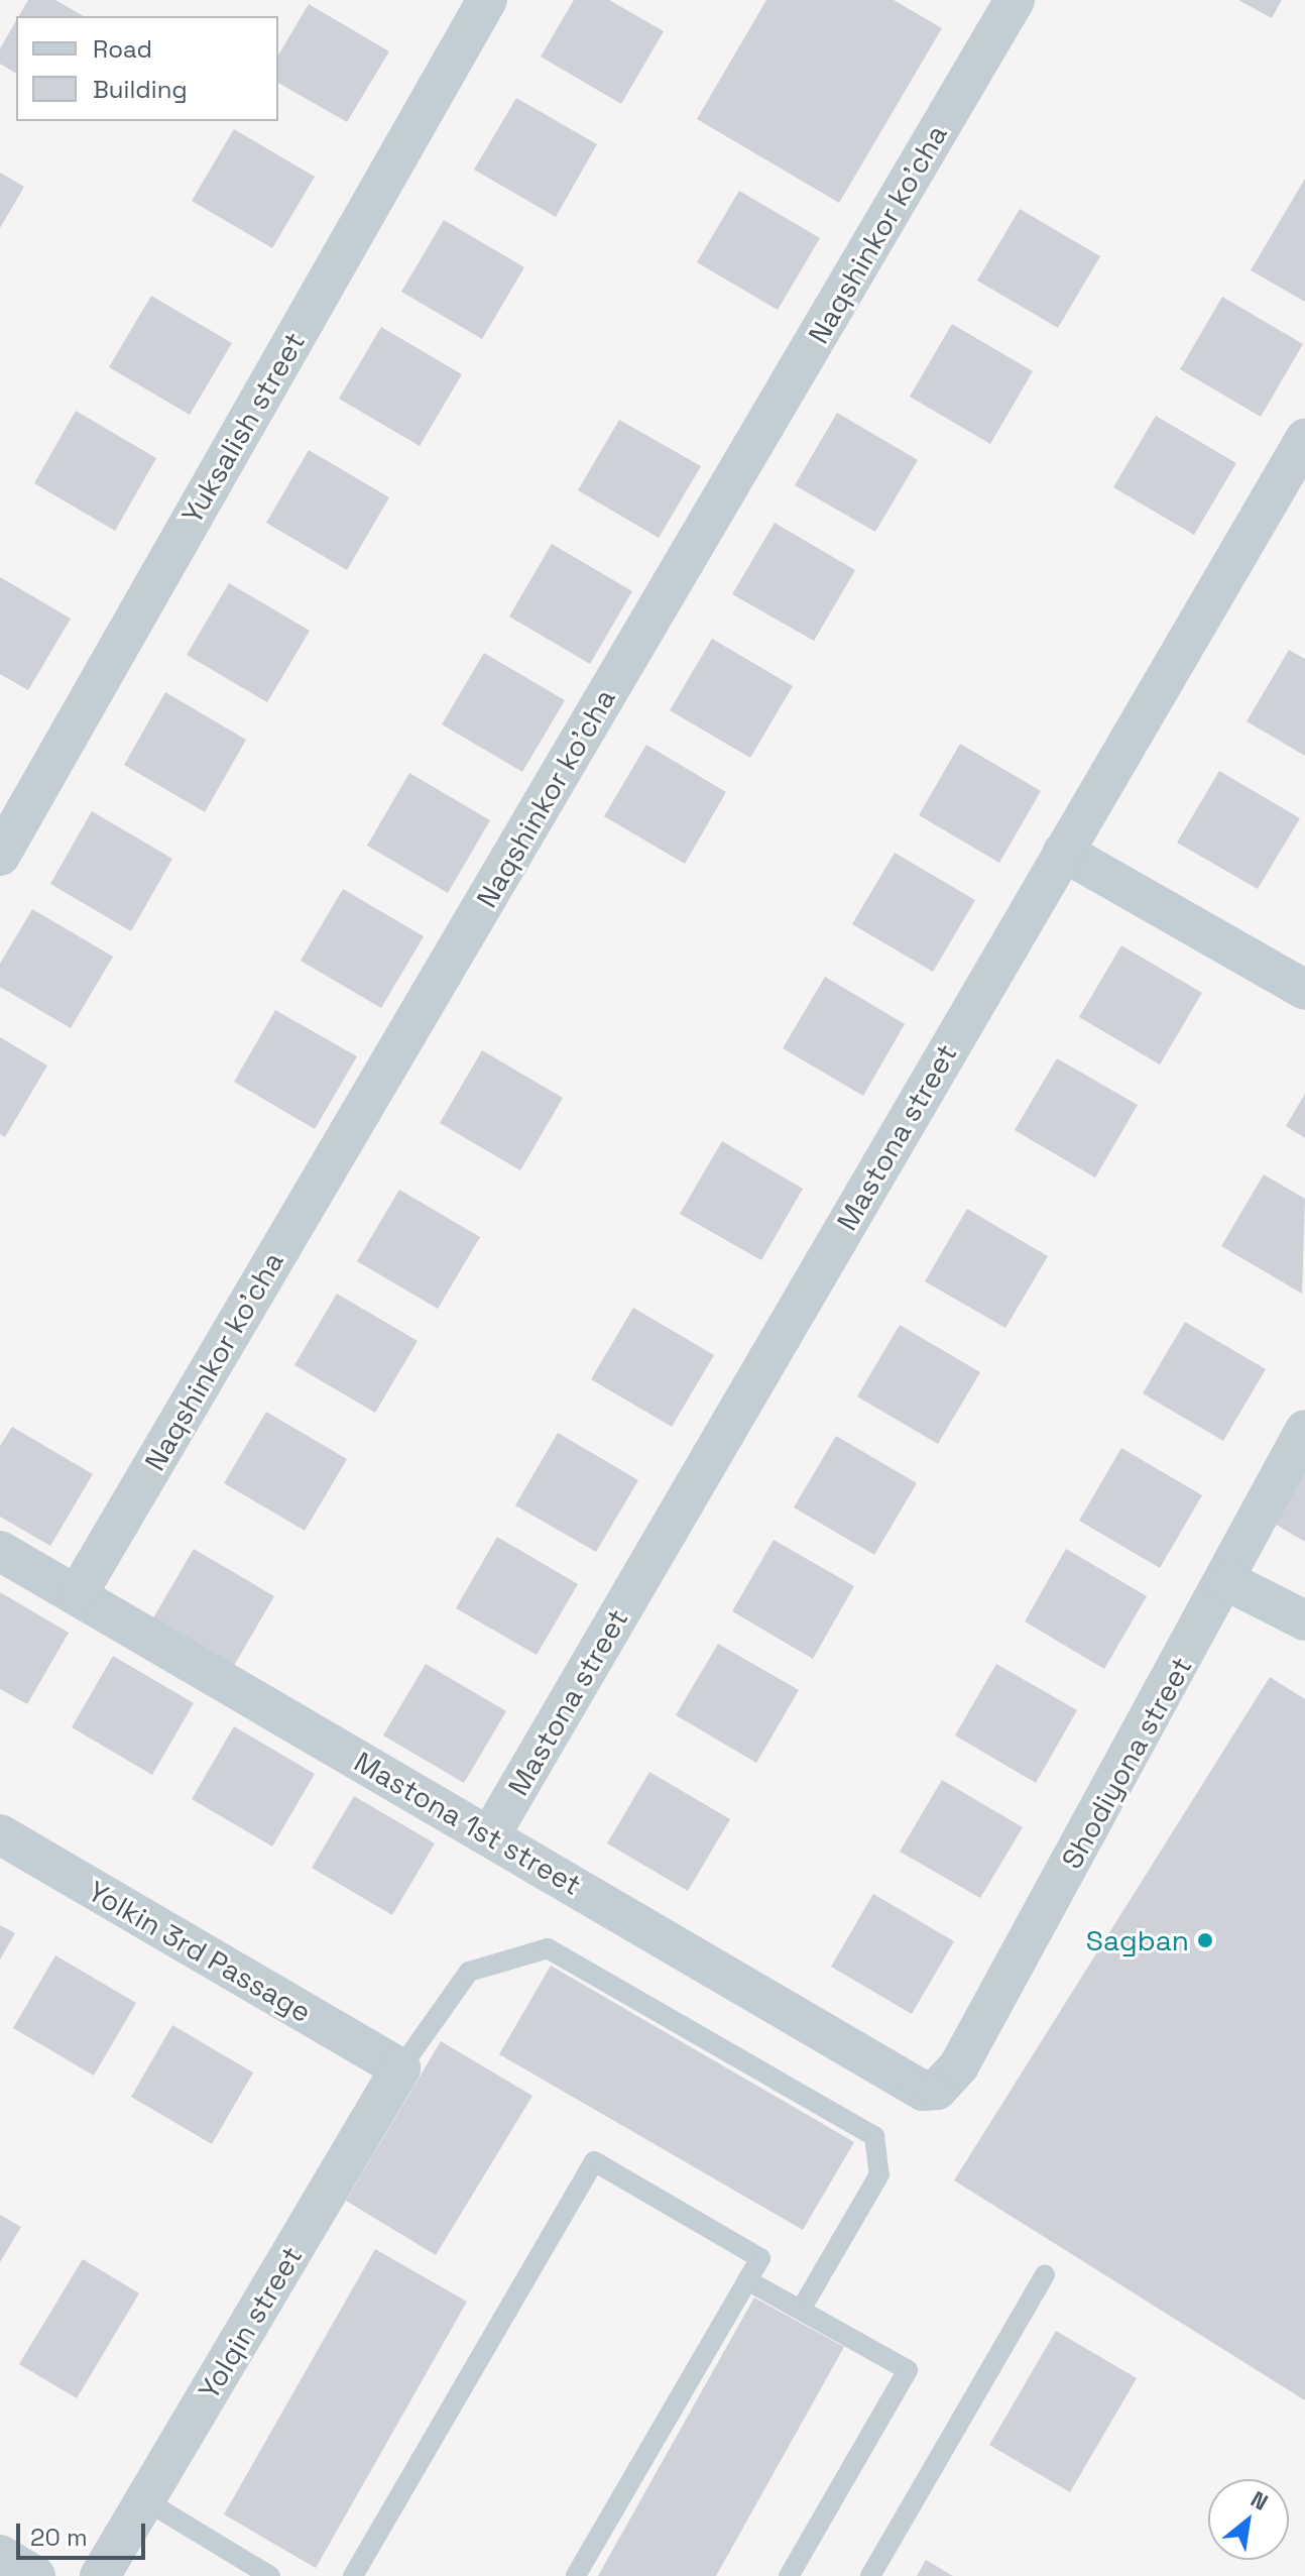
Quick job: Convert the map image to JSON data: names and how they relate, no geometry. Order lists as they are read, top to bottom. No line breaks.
{"streets":{"street":["Naqshinkor ko'cha","Yuksalish street","Mastona street","Shodiyona street","Mastona 1st street","Yolkin 3rd Passage","Yolqin street"]},"crossings":[["Naqshinkor ko'cha","Mastona 1st street"],["Mastona street","Mastona 1st street"],["Shodiyona street","Mastona 1st street"],["Yolkin 3rd Passage","Yolqin street"]],"places":["Sagban"],"legend":["Road","Building"],"scale_bar":"20 m","north":"top right"}
